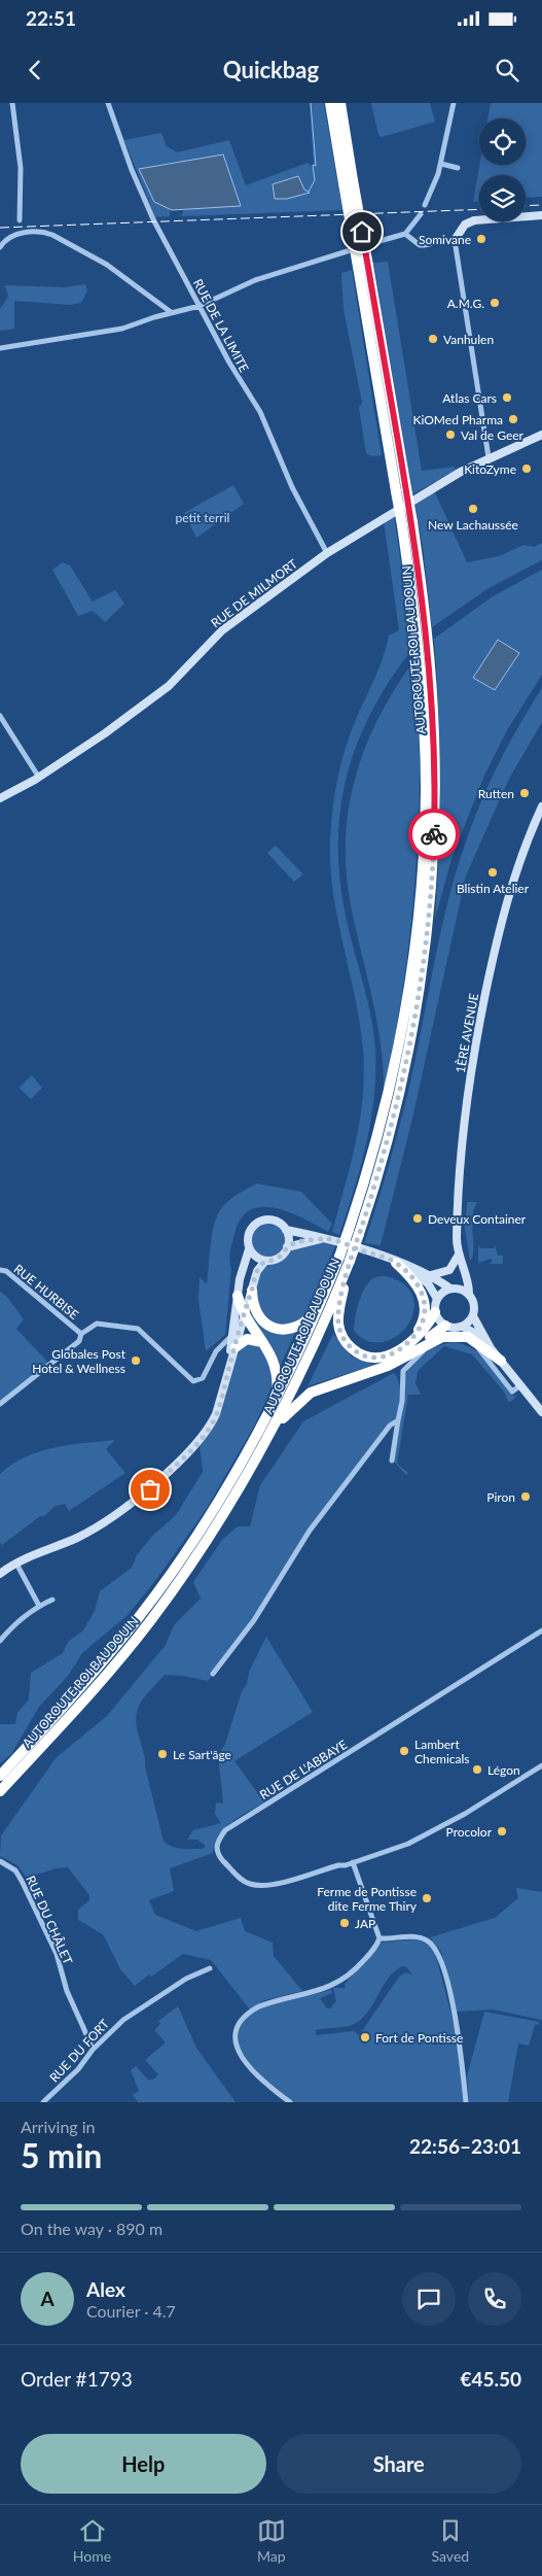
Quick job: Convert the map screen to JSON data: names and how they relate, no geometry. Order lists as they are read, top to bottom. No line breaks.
{"streets":{"highway":["AUTOROUTE ROI BAUDOUIN"],"street":["RUE DE LA LIMITE","RUE DE MILMORT","1ÈRE AVENUE","RUE HURBISE","RUE DE L'ABBAYE","RUE DU CHÂLET","RUE DU FORT"]},"crossings":[["RUE DE LA LIMITE","RUE DE MILMORT"],["RUE DU CHÂLET","RUE DU FORT"]],"parks":["petit terril"],"places":["Somivane","A.M.G.","Vanhulen","Atlas Cars","KiOMed Pharma","Val de Geer","KitoZyme","New Lachaussée","Rutten","Blistin Atelier","Deveux Container","Globales Post Hotel & Wellness","Piron","Lambert Chemicals","Le Sart'âge","Légon","Procolor","Ferme de Pontisse dite Ferme Thiry","JAP","Fort de Pontisse"],"page":{"status":"22:51","header":"Quickbag","heading":["5 min","Arriving in","22:56–23:01"],"panel":["Alex","Courier · 4.7","Order #1793","€45.50"],"bar":"On the way · 890 m","round":"A","buttons":["Help","Share"],"tabs":["Home","Map","Saved"]}}
